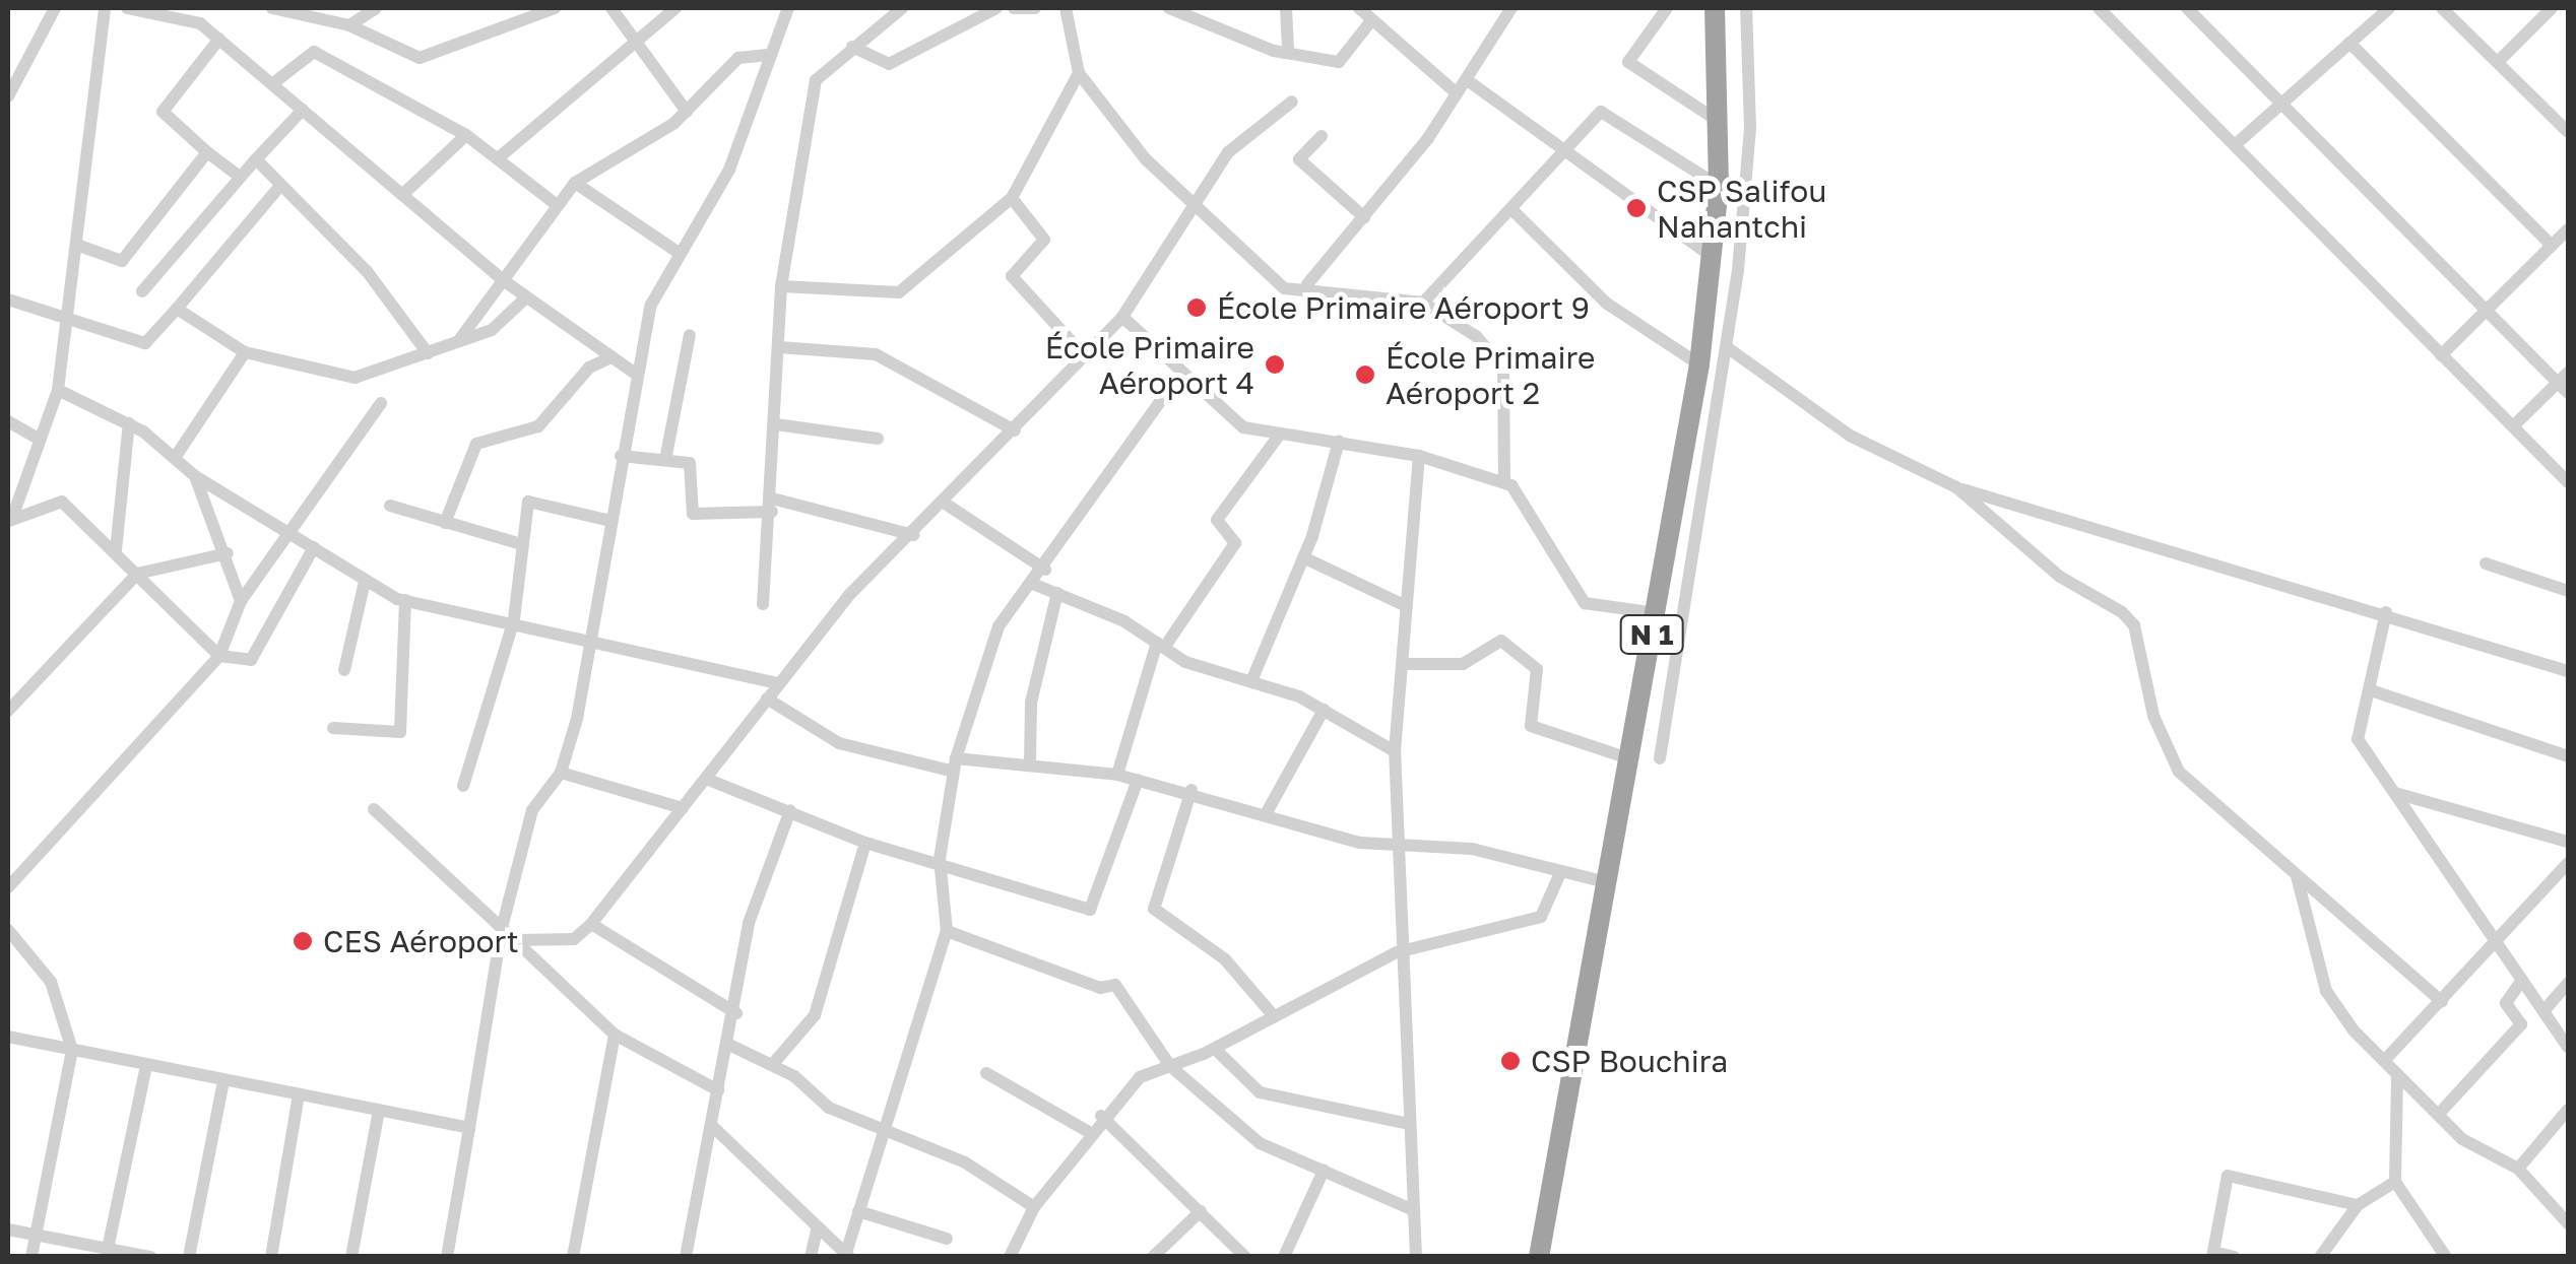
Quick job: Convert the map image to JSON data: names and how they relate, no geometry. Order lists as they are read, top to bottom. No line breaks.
{"streets":{"highway":["N 1"]},"places":["CSP Salifou Nahantchi","École Primaire Aéroport 9","École Primaire Aéroport 4","École Primaire Aéroport 2","CES Aéroport","CSP Bouchira"]}
